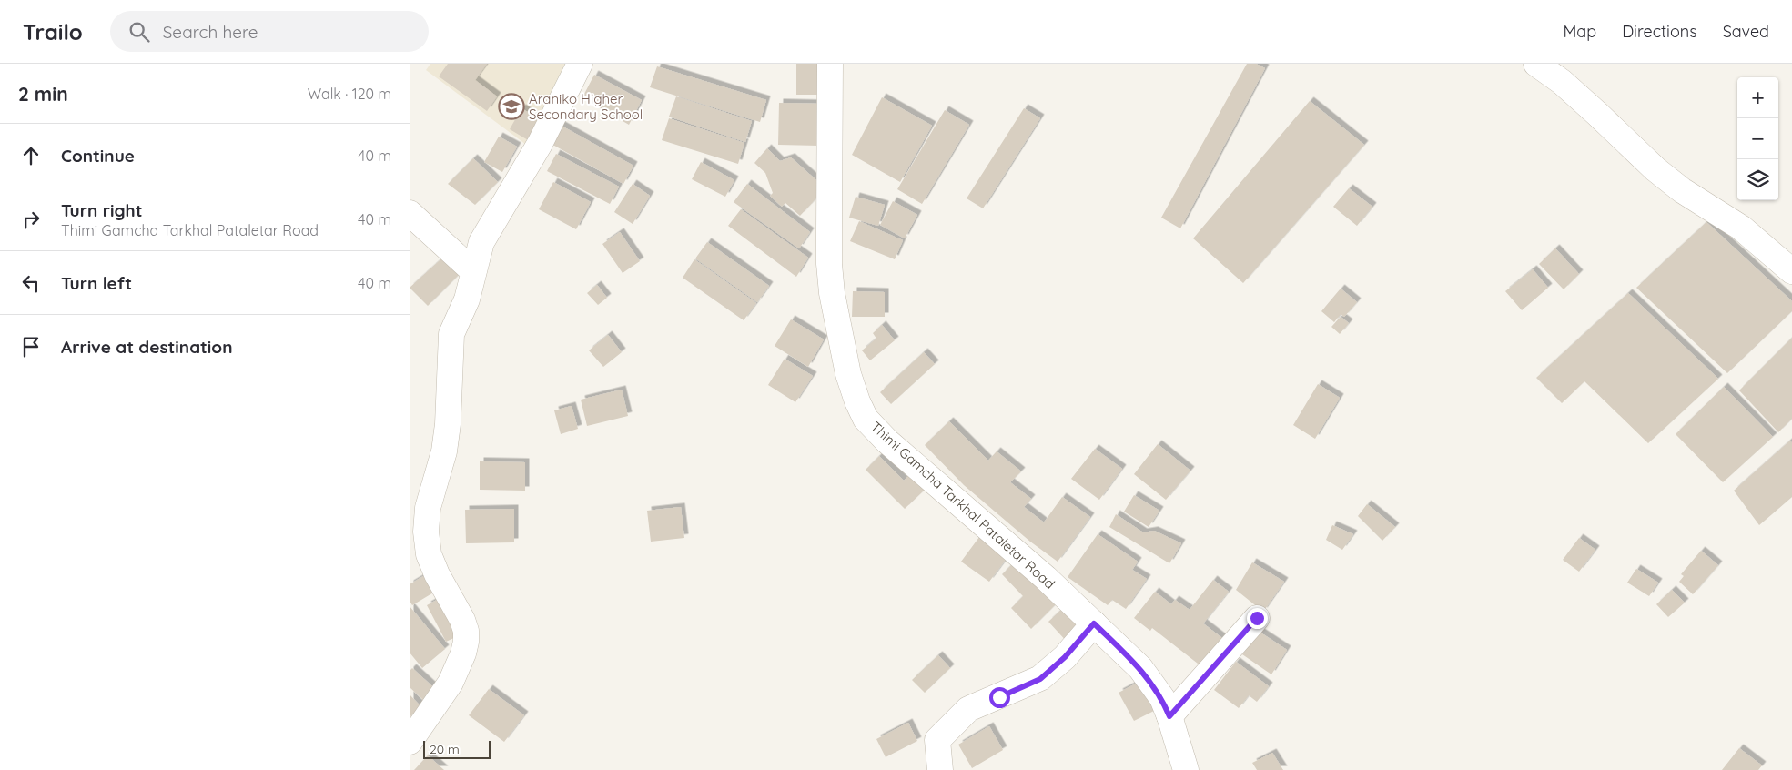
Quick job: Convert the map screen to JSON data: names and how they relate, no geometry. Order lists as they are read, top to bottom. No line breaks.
{"streets":{"street":["Thimi Gamcha Tarkhal Pataletar Road"]},"places":{"school or university":["Araniko Higher Secondary School"]},"scale_bar":"20 m","page":{"header":"Trailo","search":"Search here","nav":["Map","Directions","Saved"],"heading":["2 min","Walk · 120 m"],"map_buttons":["+","−"],"list":[["Continue","40 m"],["Turn right","Thimi Gamcha Tarkhal Pataletar Road","40 m"],["Turn left","40 m"],"Arrive at destination"],"scale":"20 m"}}
